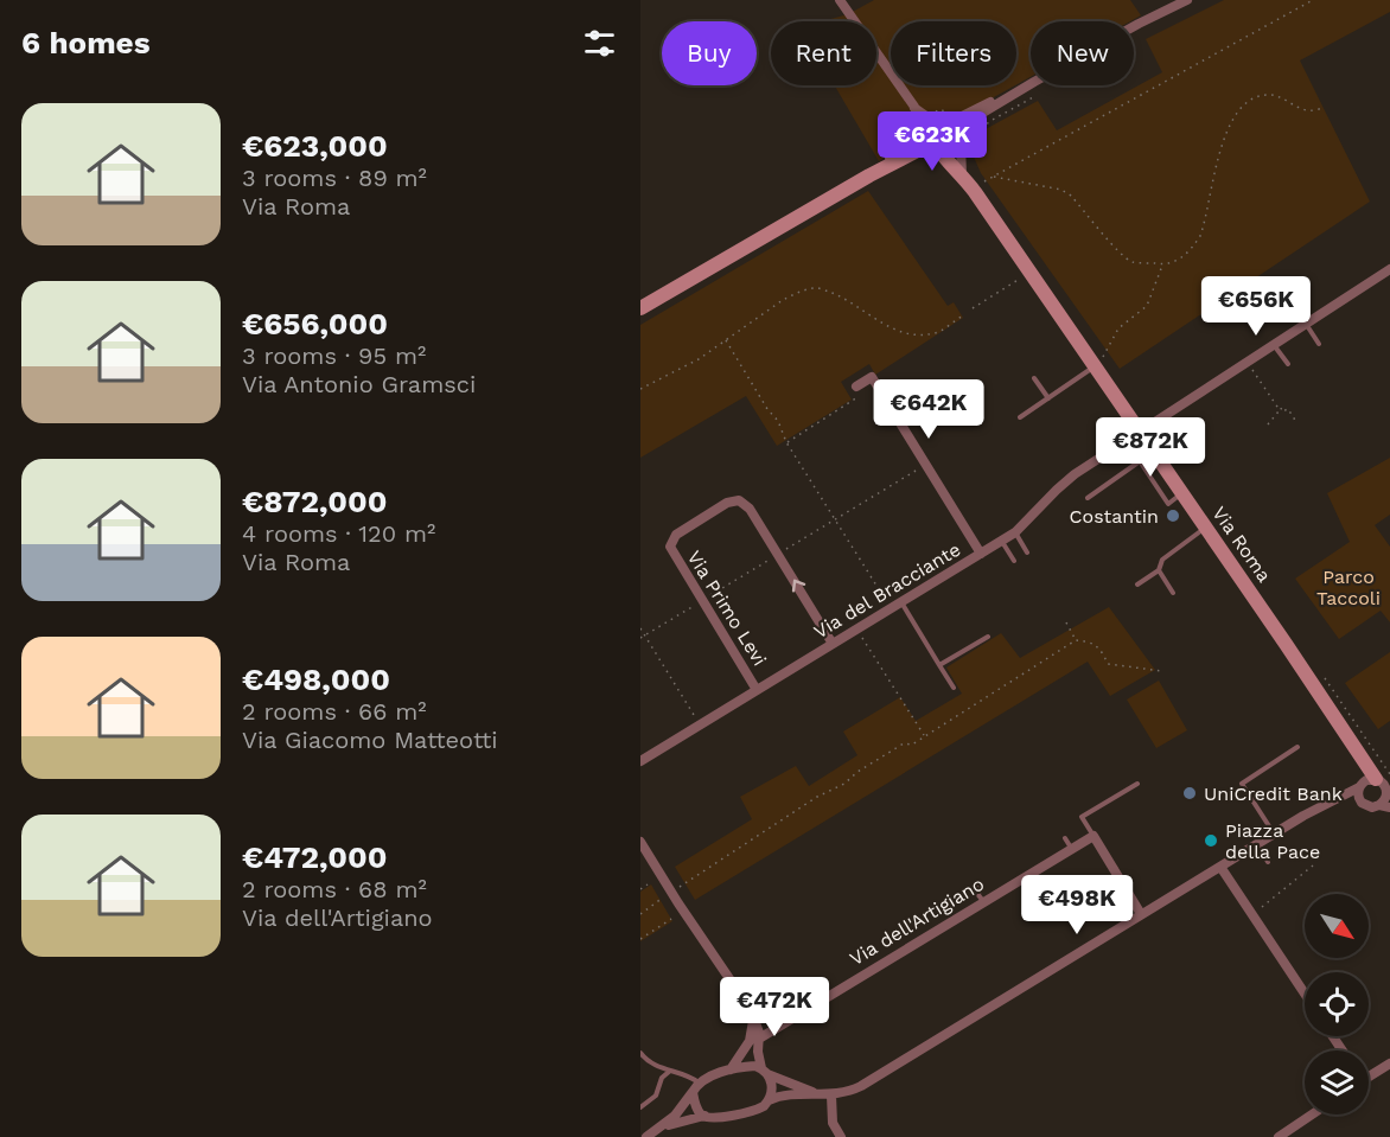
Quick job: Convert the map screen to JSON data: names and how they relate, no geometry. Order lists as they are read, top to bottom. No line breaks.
{"streets":{"street":["Via Roma","Via del Bracciante","Via Primo Levi","Via dell'Artigiano"]},"crossings":[["Via Roma","Via del Bracciante"],["Via del Bracciante","Via Primo Levi"]],"parks":["Parco Taccoli"],"places":["Costantin","UniCredit Bank","Piazza della Pace"],"north":"bottom right","page":{"heading":"6 homes","chip":["Buy","Rent","Filters","New"],"list":[{"name":"€623,000","note":"3 rooms · 89 m² · Via Roma"},{"name":"€656,000","note":"3 rooms · 95 m² · Via Antonio Gramsci"},{"name":"€872,000","note":"4 rooms · 120 m² · Via Roma"},{"name":"€498,000","note":"2 rooms · 66 m² · Via Giacomo Matteotti"},{"name":"€472,000","note":"2 rooms · 68 m² · Via dell'Artigiano"}],"price":["€623K","€656K","€642K","€872K","€498K","€472K"]}}
